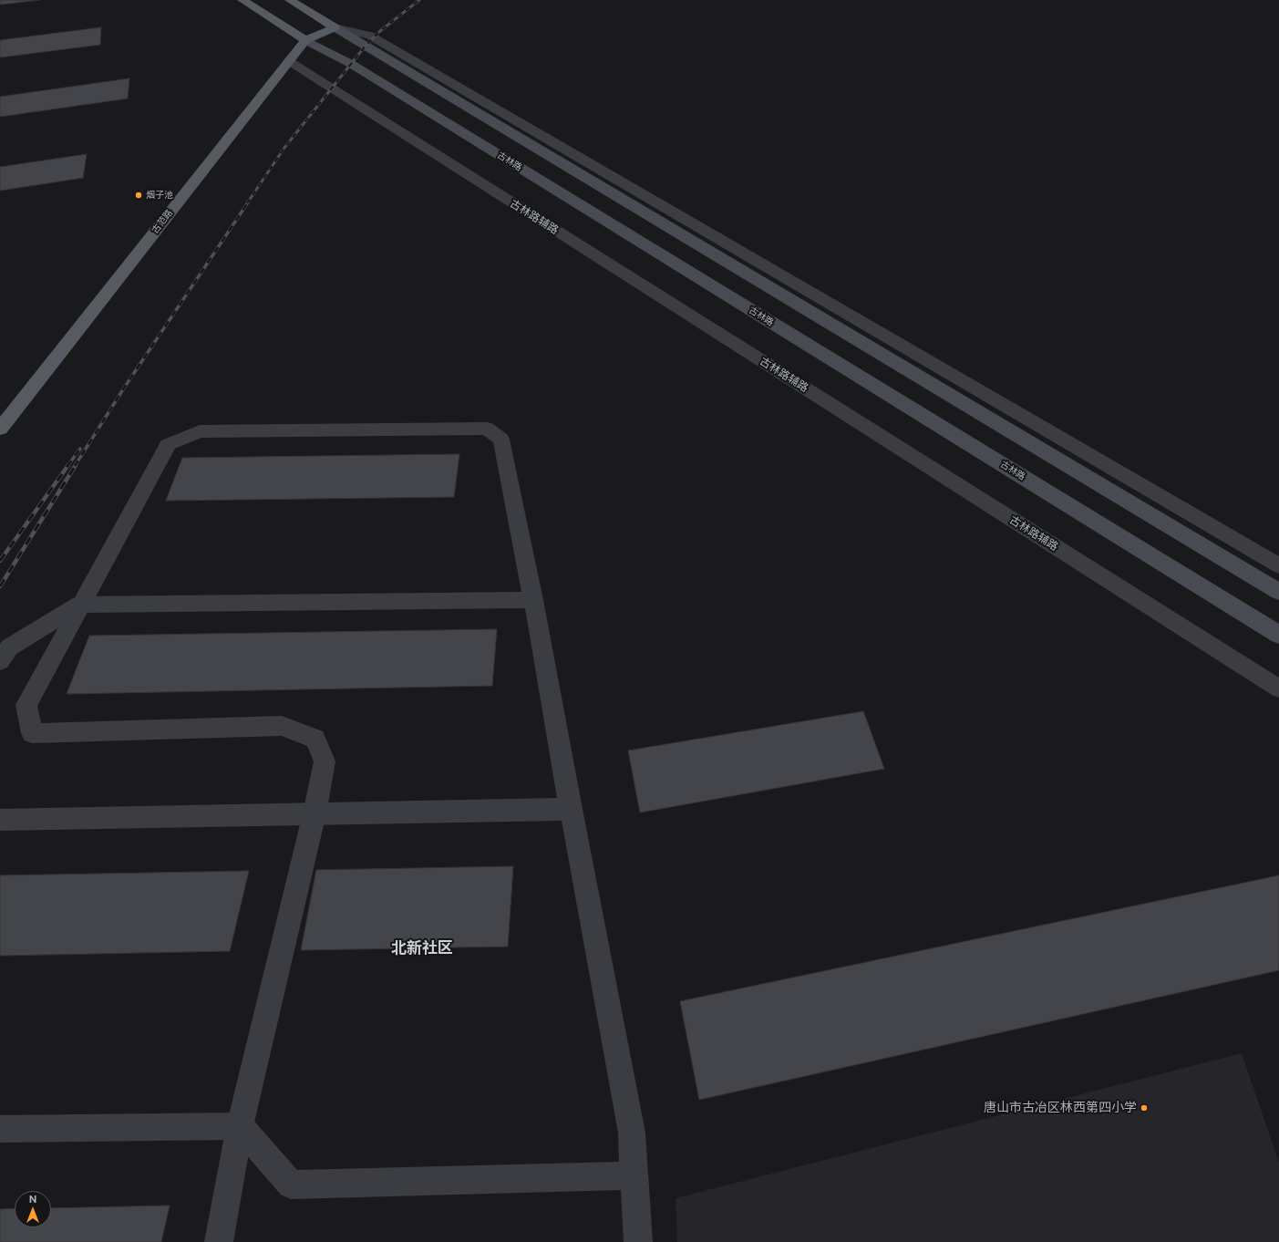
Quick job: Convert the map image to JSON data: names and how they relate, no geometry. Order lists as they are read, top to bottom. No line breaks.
{"streets":{"main road":["古林路","古范路"],"street":["古林路辅路"]},"crossings":[["古林路","古范路"],["古林路辅路","古范路"]],"districts":["北新社区"],"places":["烟子池","唐山市古冶区林西第四小学"],"north":"top"}
